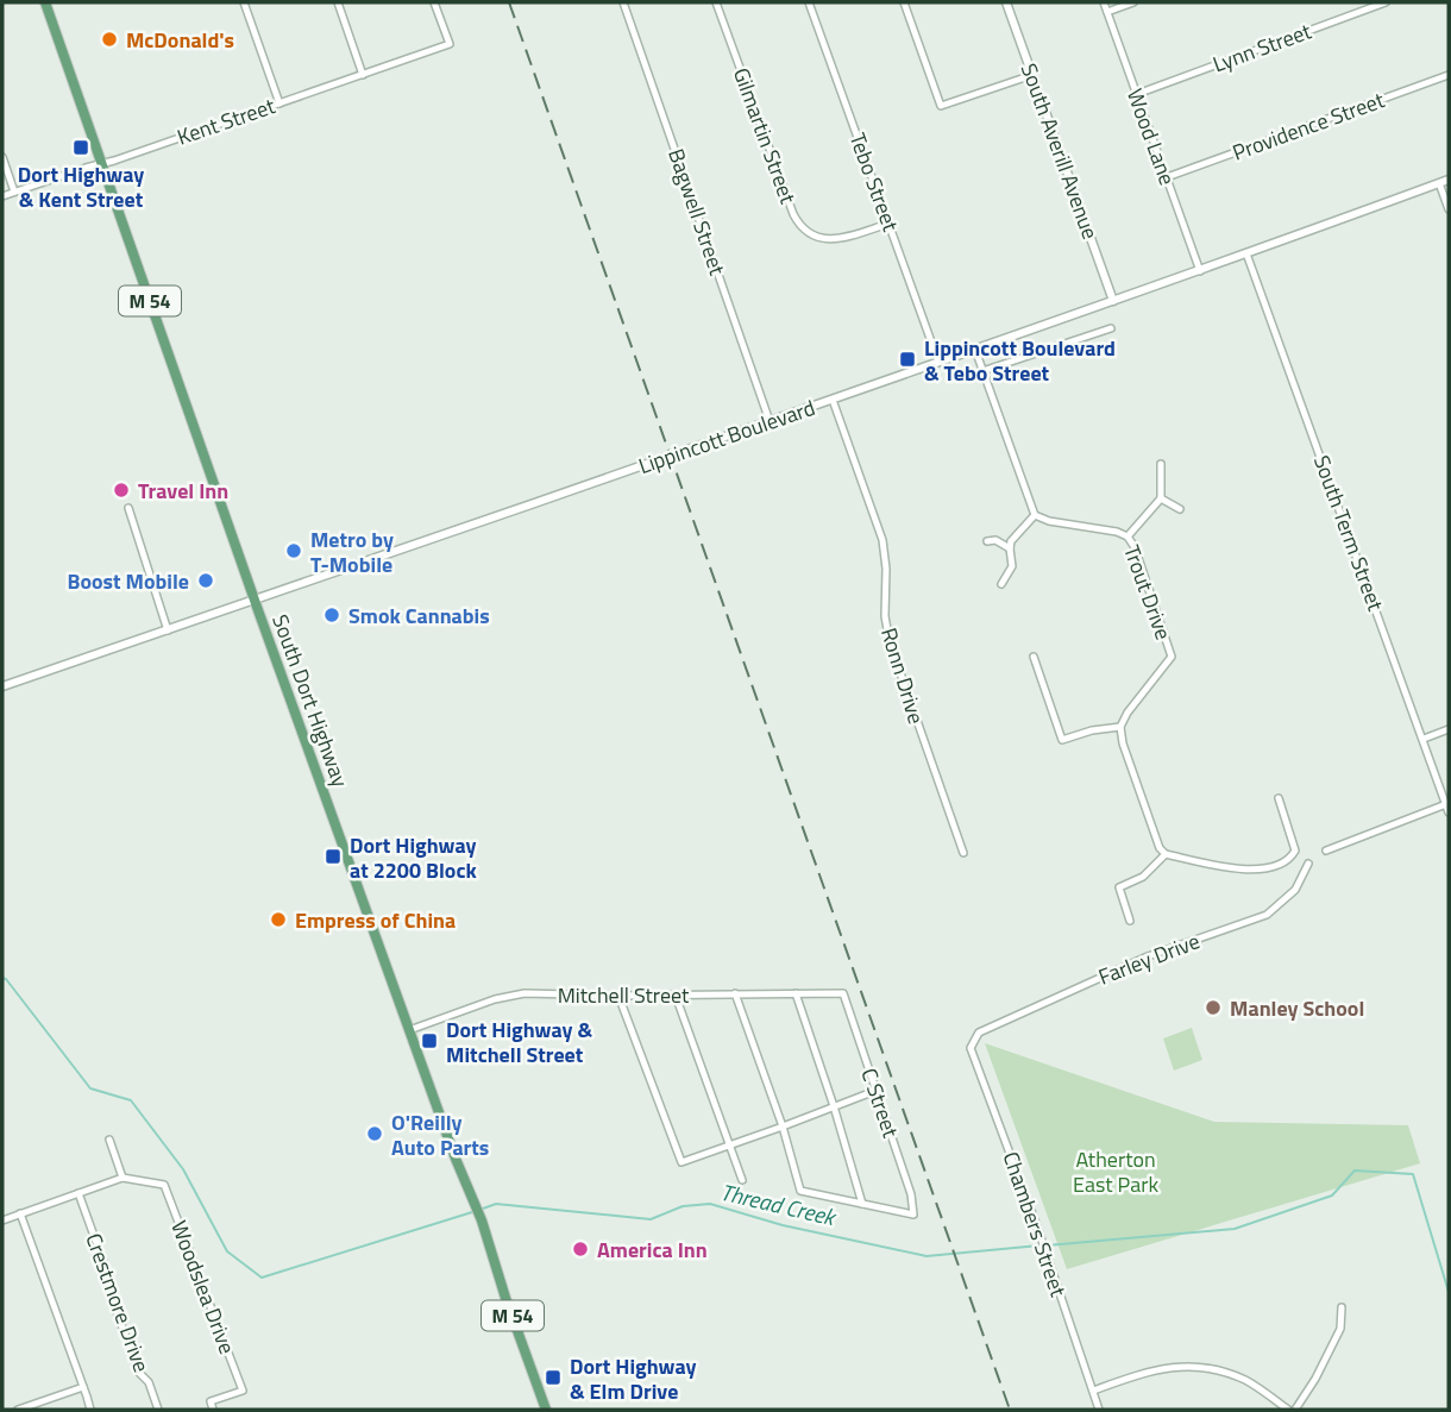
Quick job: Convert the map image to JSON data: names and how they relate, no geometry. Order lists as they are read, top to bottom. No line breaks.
{"streets":{"main road":["M 54","South Dort Highway"],"street":["Lynn Street","Kent Street","Providence Street","Gilmartin Street","Wood Lane","South Averill Avenue","Tebo Street","Bagwell Street","Lippincott Boulevard","South Term Street","Trout Drive","Ronn Drive","Farley Drive","Mitchell Street","C Street","Chambers Street","Woodslea Drive","Crestmore Drive"]},"crossings":[["Lynn Street","Wood Lane"],["Kent Street","South Dort Highway"],["Providence Street","Wood Lane"],["Gilmartin Street","Tebo Street"],["Wood Lane","Lippincott Boulevard"],["South Averill Avenue","Lippincott Boulevard"],["Tebo Street","Lippincott Boulevard"],["Bagwell Street","Lippincott Boulevard"],["Lippincott Boulevard","South Term Street"],["Lippincott Boulevard","Ronn Drive"],["Lippincott Boulevard","South Dort Highway"],["South Dort Highway","Mitchell Street"],["Farley Drive","Chambers Street"],["Mitchell Street","C Street"],["Woodslea Drive","Crestmore Drive"]],"water":["Thread Creek"],"parks":["Atherton East Park"],"places":{"other":["McDonald's","Travel Inn","Metro by T-Mobile","Boost Mobile","Smok Cannabis","Empress of China","Manley School","O'Reilly Auto Parts","America Inn"],"transit":["Dort Highway & Kent Street","Lippincott Boulevard & Tebo Street","Dort Highway at 2200 Block","Dort Highway & Mitchell Street","Dort Highway & Elm Drive"]}}
